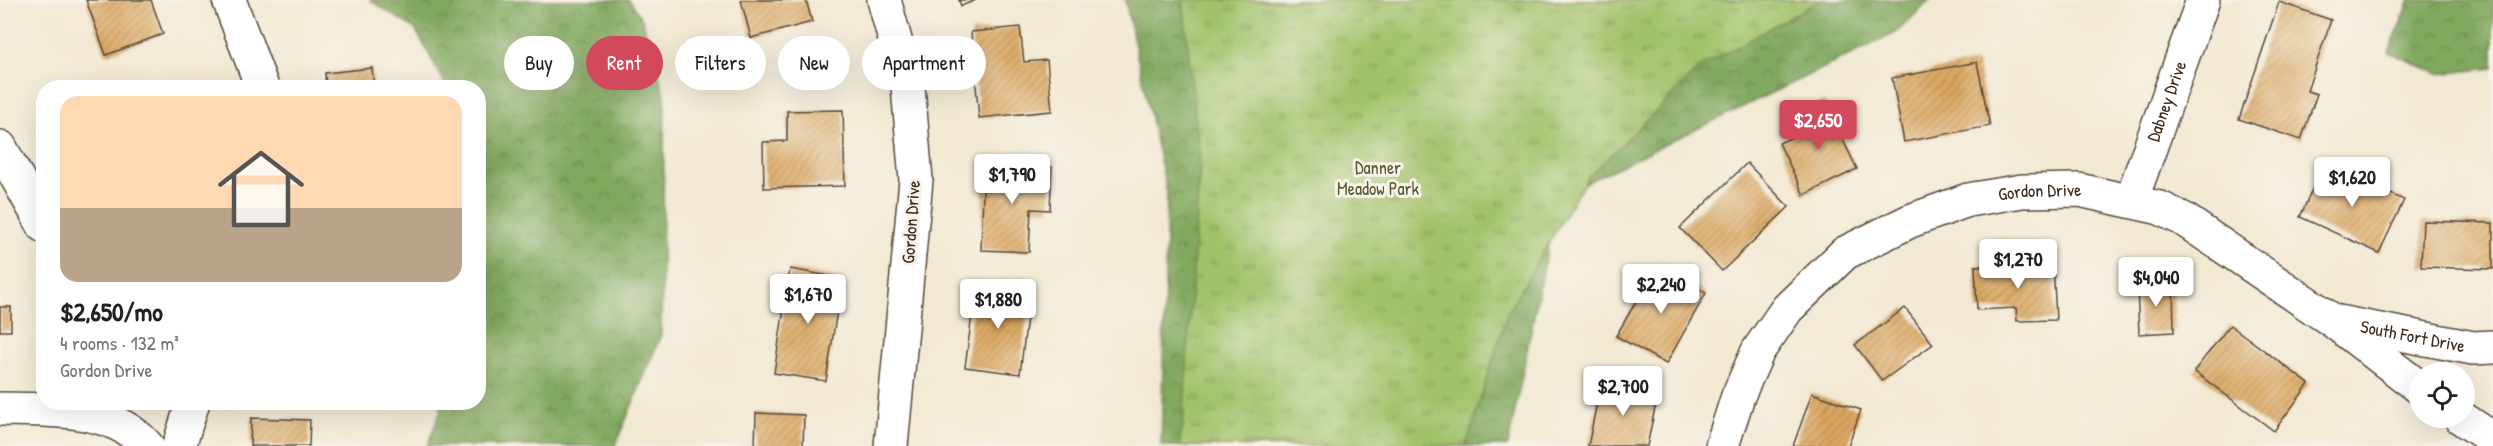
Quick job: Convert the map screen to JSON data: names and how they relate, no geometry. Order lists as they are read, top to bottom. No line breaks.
{"streets":{"street":["Dabney Drive","Gordon Drive","South Fort Drive"]},"crossings":[["Dabney Drive","Gordon Drive"],["Gordon Drive","South Fort Drive"]],"parks":["Danner Meadow Park"],"page":{"chip":["Buy","Rent","Filters","New","Apartment"],"list":[{"name":"$2,650/mo","note":"4 rooms · 132 m² · Gordon Drive"}],"price":["$2,650","$1,790","$1,620","$1,270","$4,040","$2,240","$1,670","$1,880","$2,700"]}}
